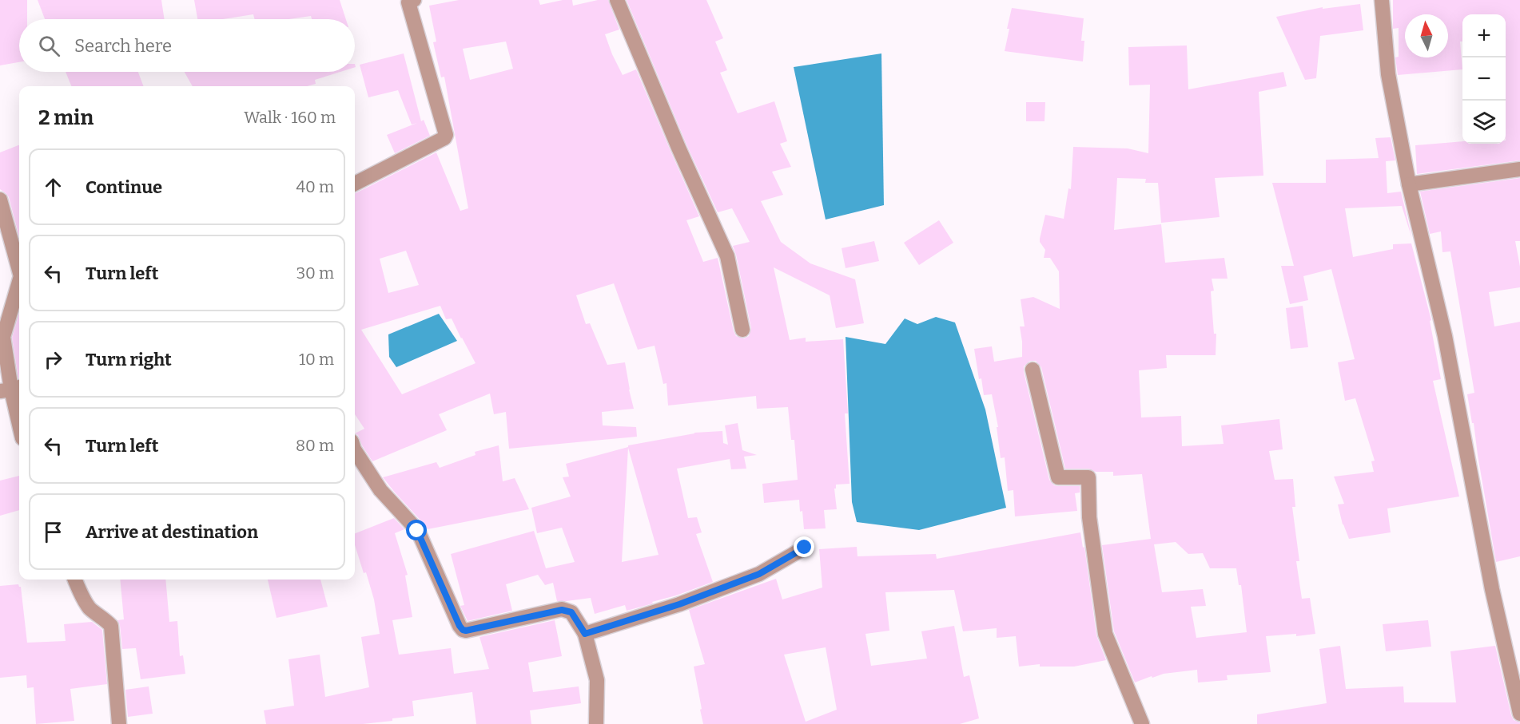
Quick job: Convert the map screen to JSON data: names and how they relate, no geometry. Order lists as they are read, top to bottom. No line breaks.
{"north":"top","page":{"map_buttons":["+","−"],"search":"Search here","heading":["2 min","Walk · 160 m"],"list":[["Continue","40 m"],["Turn left","30 m"],["Turn right","10 m"],["Turn left","80 m"],"Arrive at destination"]}}
